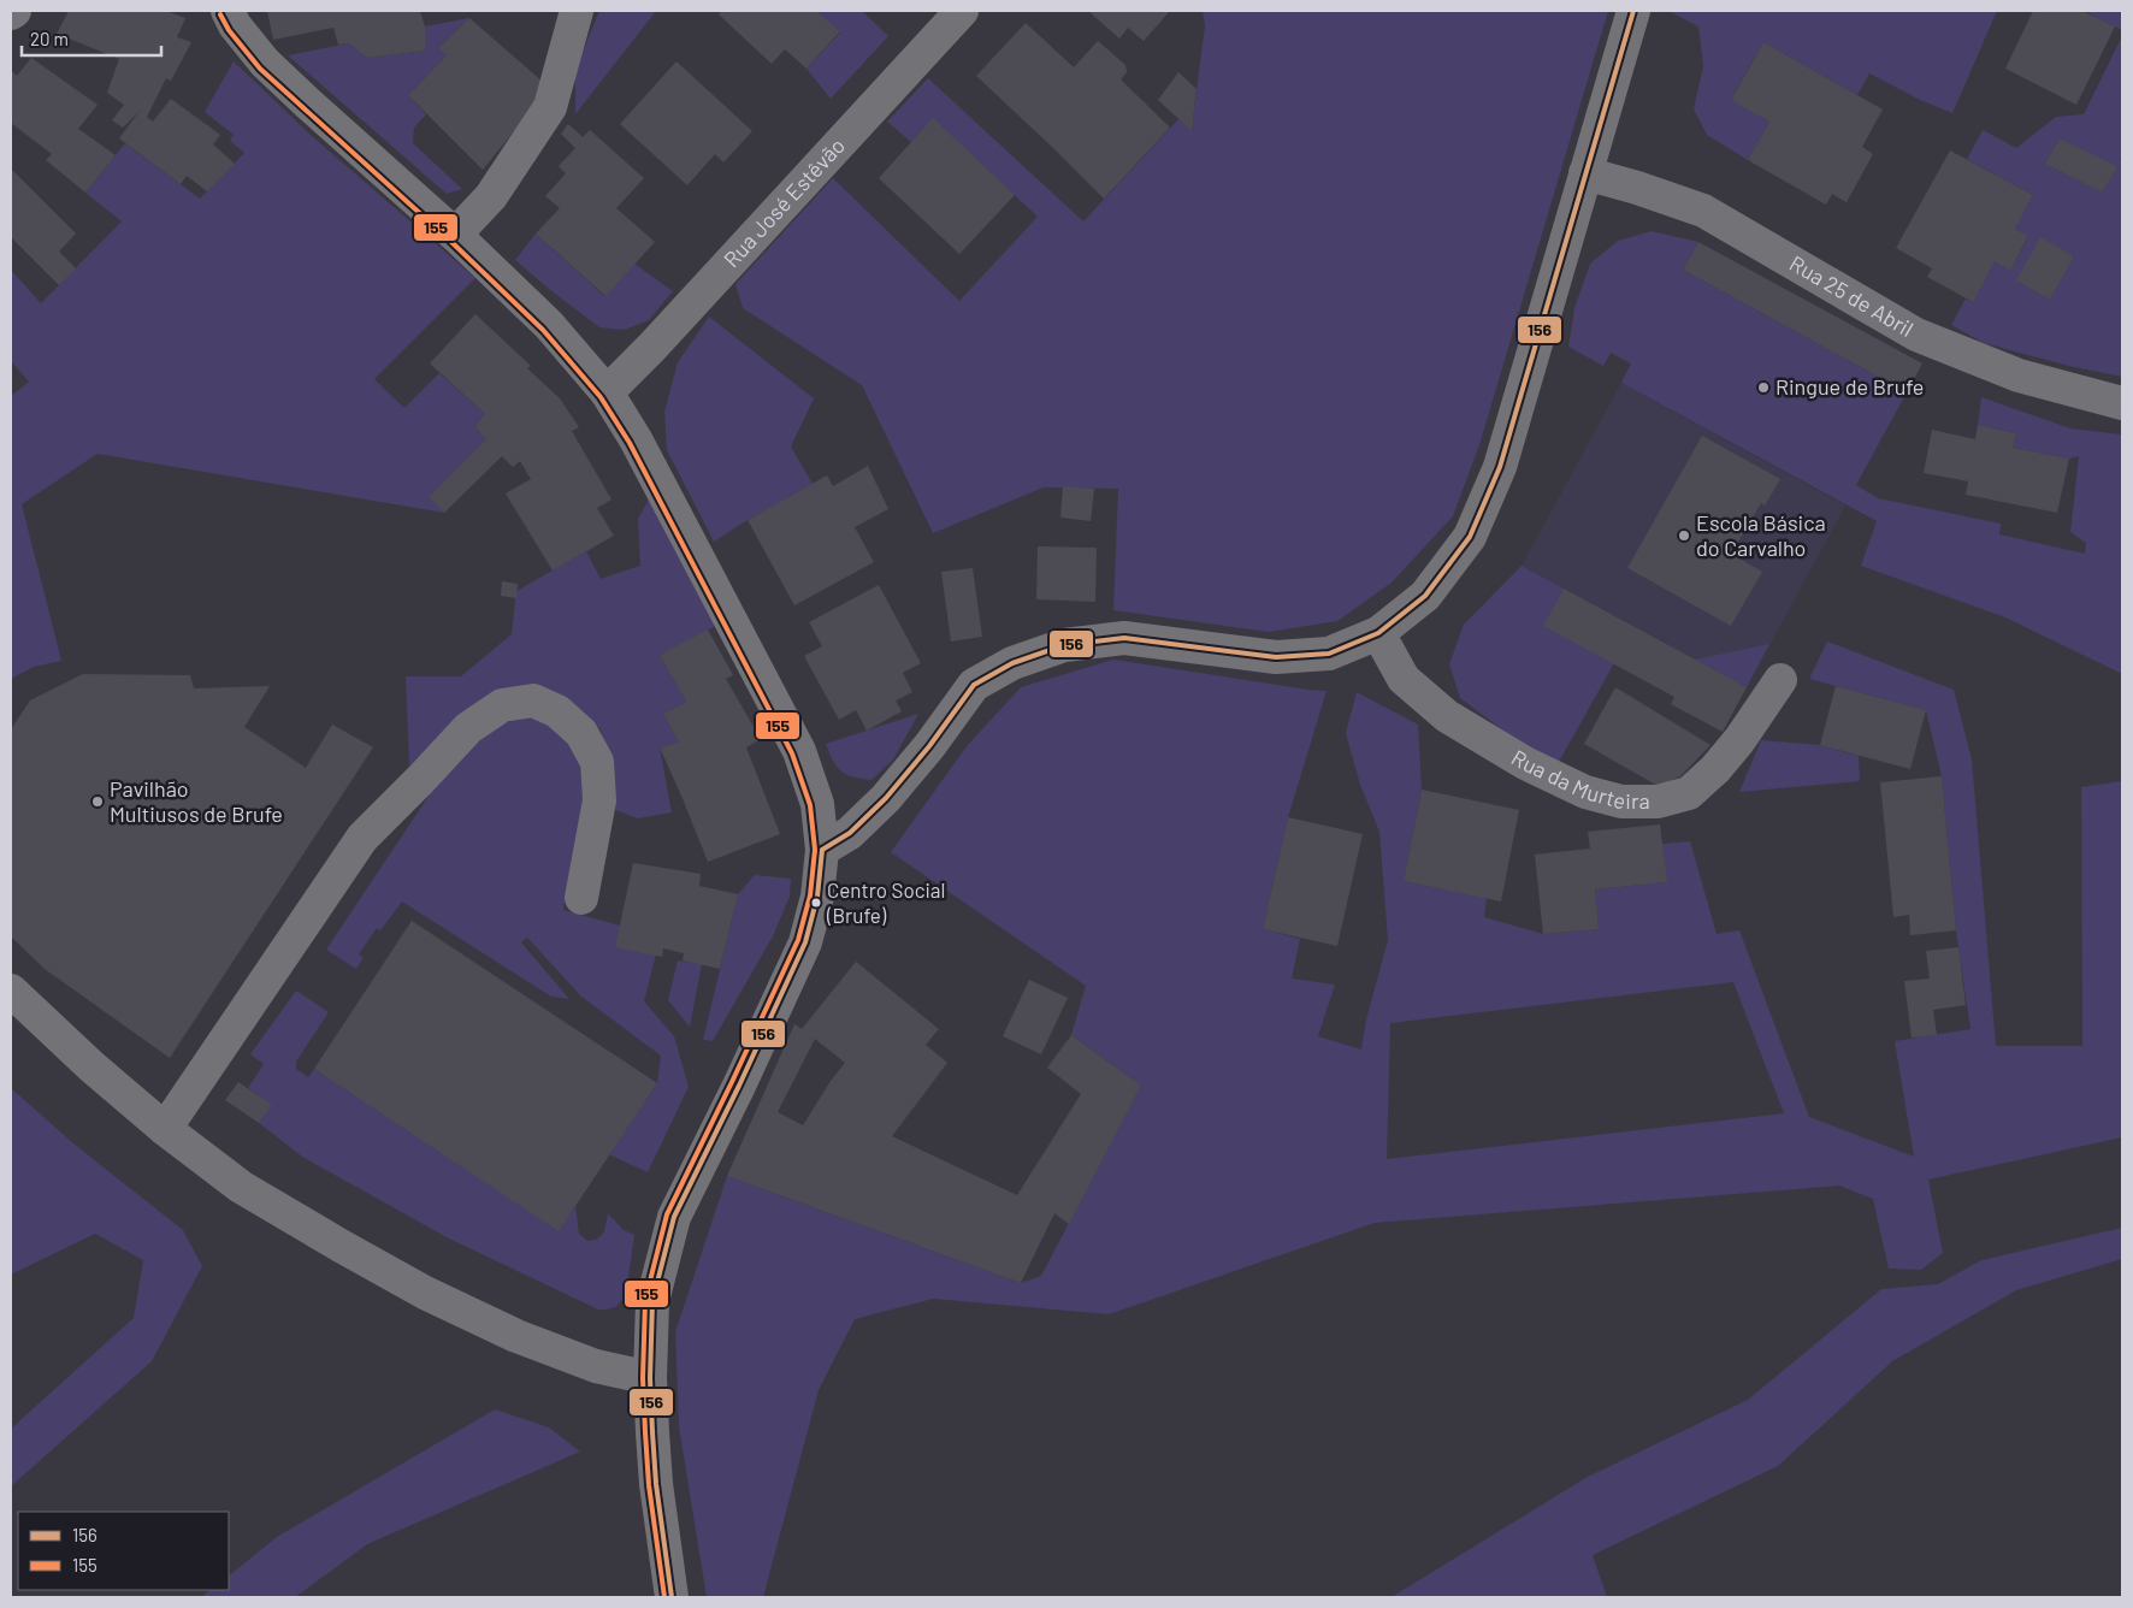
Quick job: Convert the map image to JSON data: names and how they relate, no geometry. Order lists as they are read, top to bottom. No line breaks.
{"streets":{"street":["Rua José Estêvão","Rua 25 de Abril","Rua da Murteira"]},"places":["Ringue de Brufe","Escola Básica do Carvalho","Pavilhão Multiusos de Brufe","Centro Social (Brufe)"],"lines":["transit line 156","transit line 155"],"legend":["156","155"],"scale_bar":"20 m"}
